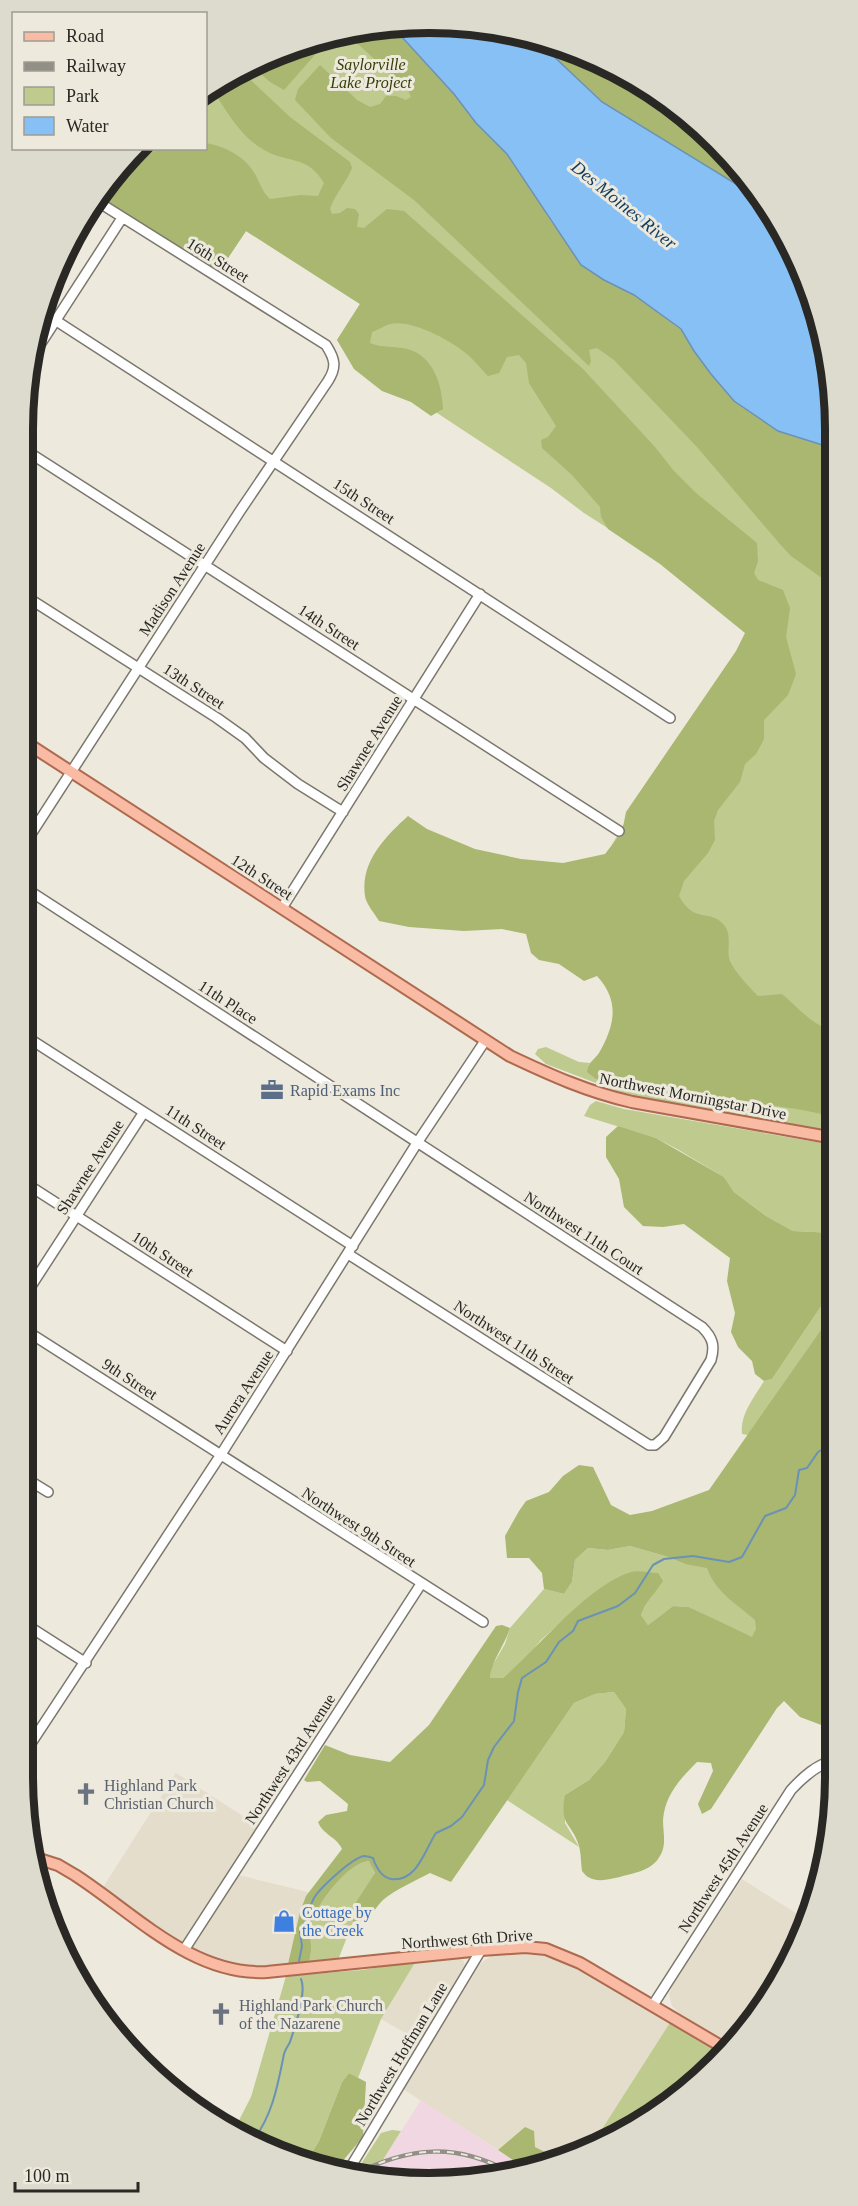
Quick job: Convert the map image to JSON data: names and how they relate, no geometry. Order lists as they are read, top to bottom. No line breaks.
{"streets":{"main road":["12th Street","Northwest Morningstar Drive","Northwest 6th Drive"],"street":["16th Street","15th Street","Madison Avenue","14th Street","13th Street","Shawnee Avenue","11th Place","11th Street","Northwest 11th Court","10th Street","Northwest 11th Street","9th Street","Aurora Avenue","Northwest 9th Street","Northwest 43rd Avenue","Northwest 45th Avenue","Northwest Hoffman Lane"]},"crossings":[["16th Street","Madison Avenue"],["15th Street","Madison Avenue"],["15th Street","Shawnee Avenue"],["Madison Avenue","14th Street"],["Madison Avenue","13th Street"],["Madison Avenue","12th Street"],["14th Street","Shawnee Avenue"],["13th Street","Shawnee Avenue"],["Shawnee Avenue","12th Street"],["Shawnee Avenue","11th Street"],["Shawnee Avenue","10th Street"],["12th Street","Northwest Morningstar Drive"],["12th Street","Aurora Avenue"],["11th Place","Northwest 11th Court"],["11th Place","Aurora Avenue"],["Northwest Morningstar Drive","Aurora Avenue"],["11th Street","Northwest 11th Street"],["11th Street","Aurora Avenue"],["Northwest 11th Court","Northwest 11th Street"],["Northwest 11th Court","Aurora Avenue"],["10th Street","Aurora Avenue"],["Northwest 11th Street","Aurora Avenue"],["9th Street","Aurora Avenue"],["9th Street","Northwest 9th Street"],["Aurora Avenue","Northwest 9th Street"],["Northwest 9th Street","Northwest 43rd Avenue"],["Northwest 43rd Avenue","Northwest 6th Drive"],["Northwest 45th Avenue","Northwest 6th Drive"],["Northwest 6th Drive","Northwest Hoffman Lane"]],"water":["Des Moines River"],"parks":["Saylorville Lake Project"],"places":{"office":["Rapid Exams Inc"],"church":["Highland Park Christian Church","Highland Park Church of the Nazarene"],"shop":["Cottage by the Creek"]},"legend":["Road","Railway","Park","Water"],"scale_bar":"100 m"}
